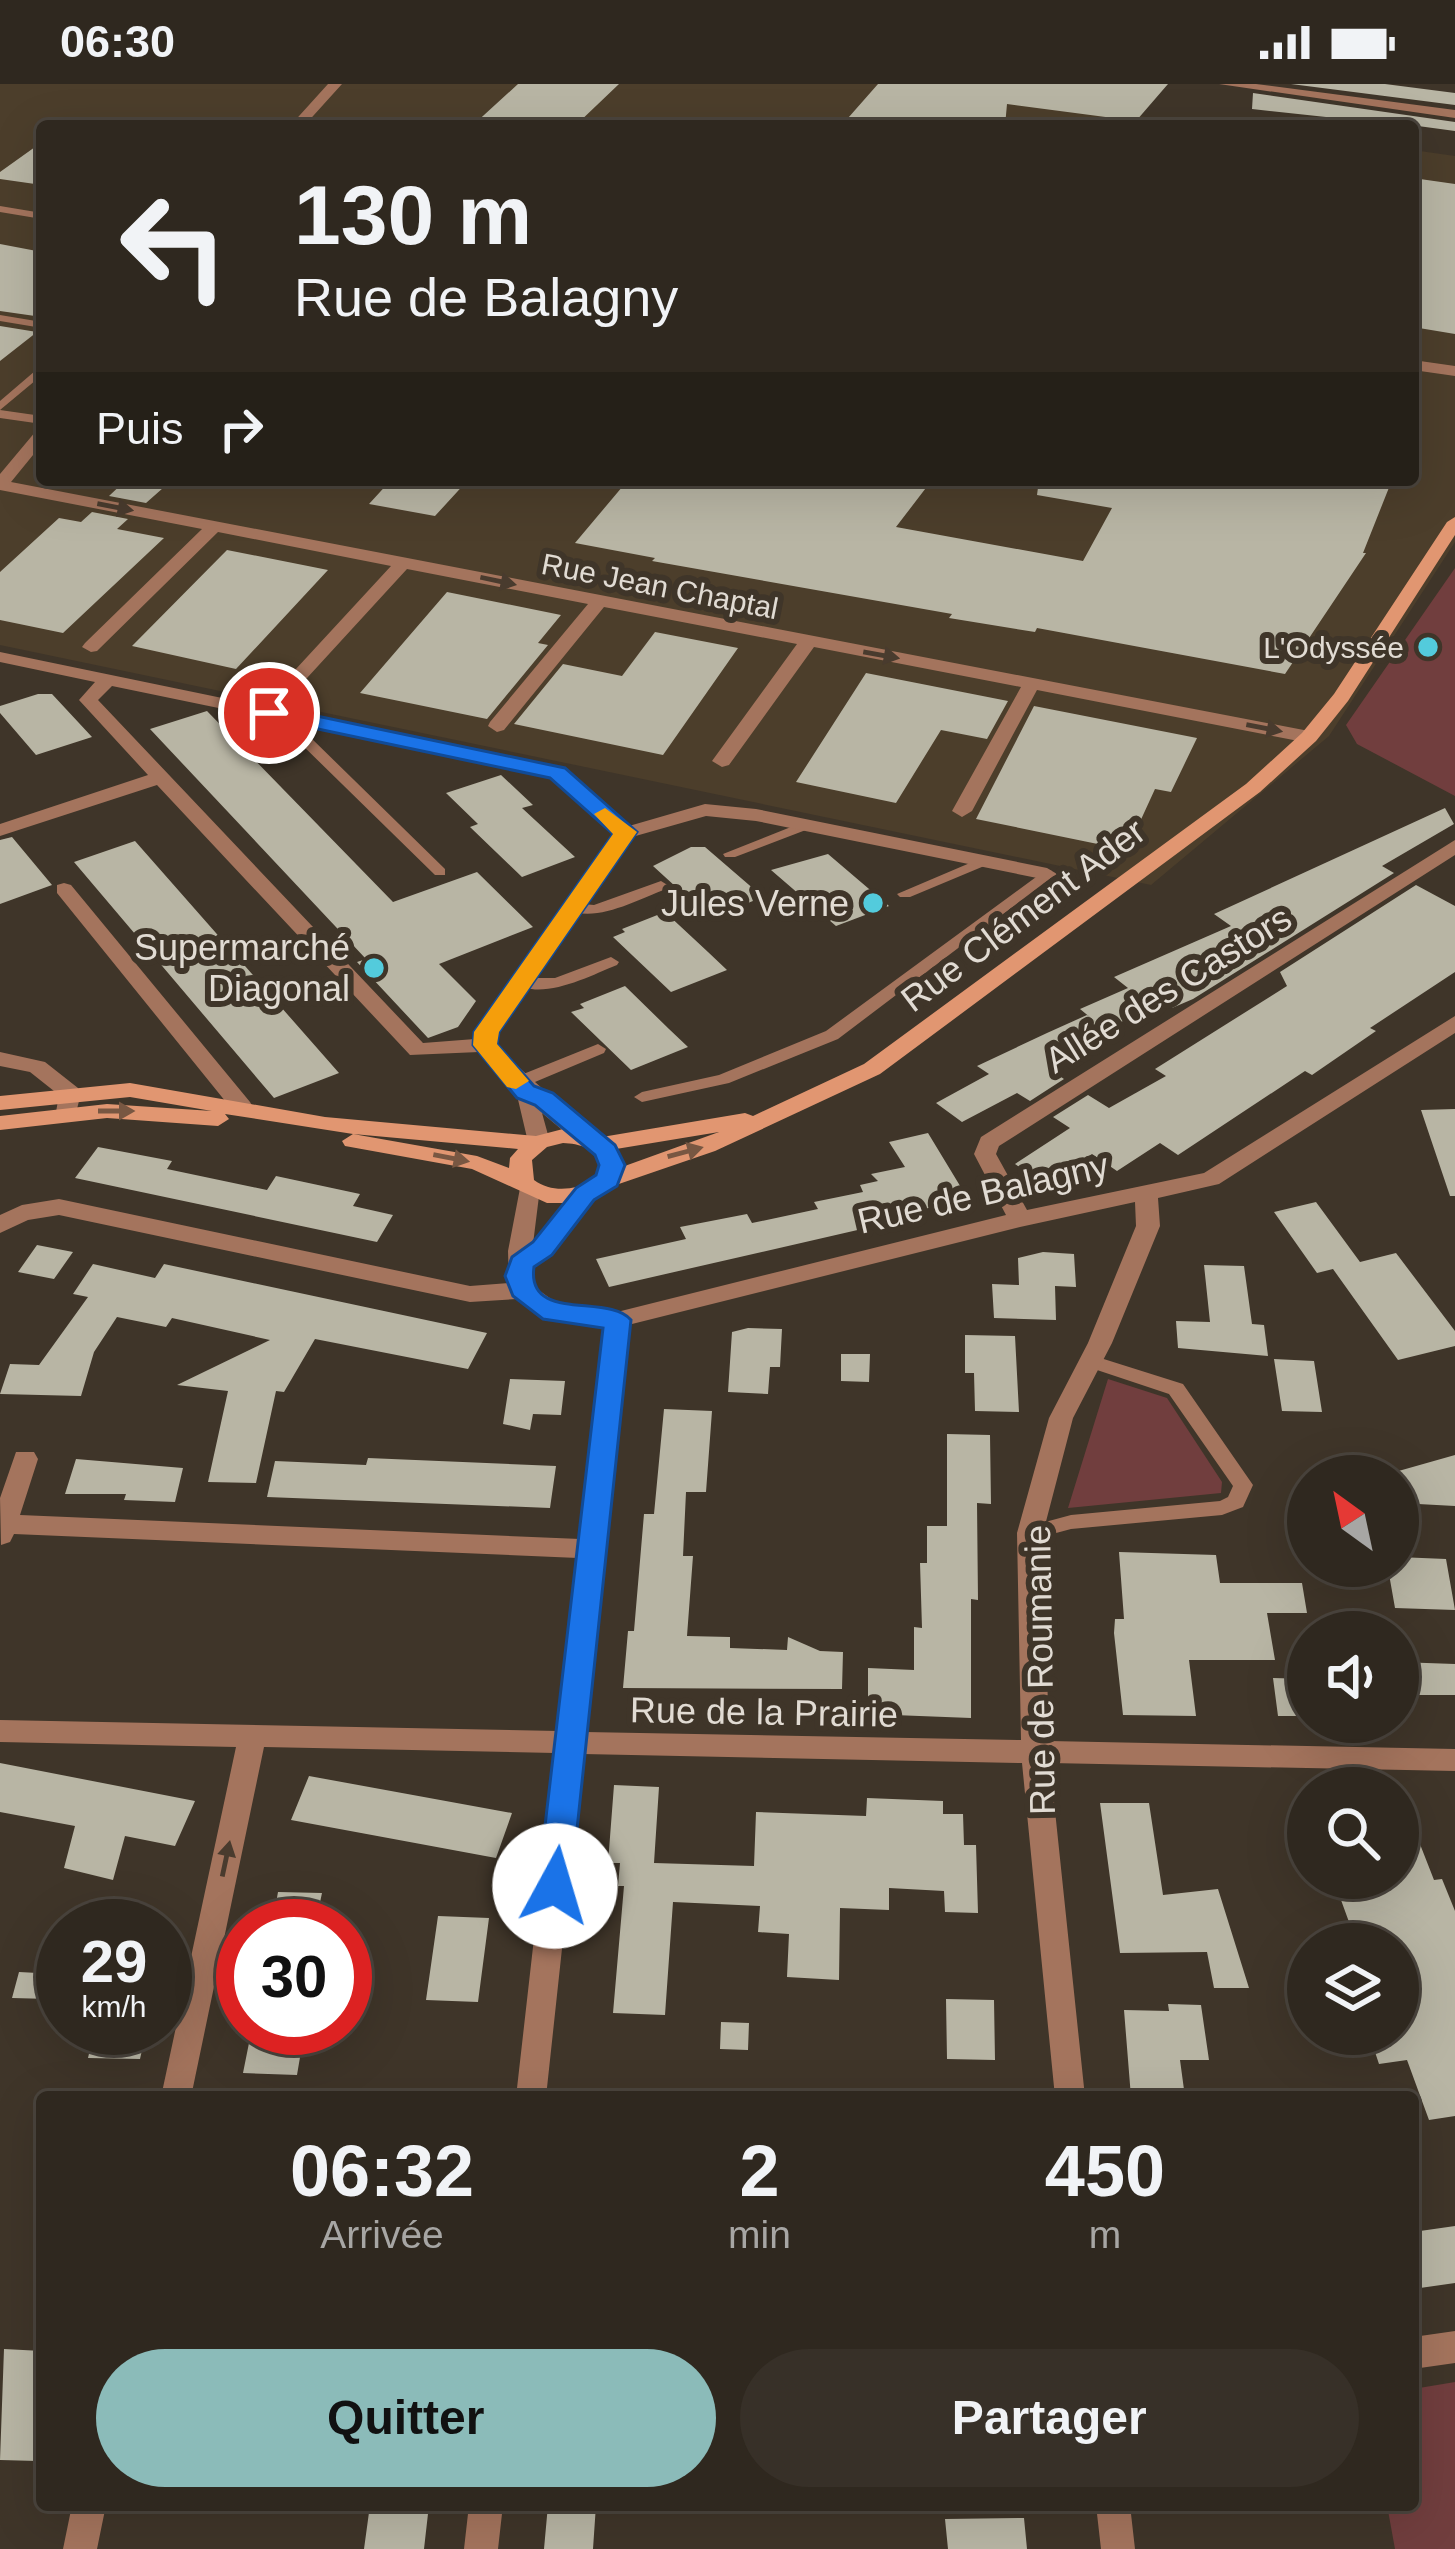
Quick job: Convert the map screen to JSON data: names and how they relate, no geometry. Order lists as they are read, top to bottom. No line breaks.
{"streets":{"street":["Rue Jean Chaptal","Rue Clément Ader","Allée des Castors","Rue de Balagny","Rue de Roumanie","Rue de la Prairie"]},"crossings":[["Rue Jean Chaptal","Rue Clément Ader"],["Allée des Castors","Rue de Balagny"],["Rue de Balagny","Rue de Roumanie"],["Rue de Roumanie","Rue de la Prairie"]],"places":["L'Odyssée","Jules Verne","Supermarché Diagonal"],"north":"top left","page":{"status":"06:30","turn":["130 m","Rue de Balagny"],"then":"Puis","speed":"29 km/h","limit":"30","eta":["06:32","Arrivée","2","min","450","m"],"buttons":["Quitter","Partager"]}}
